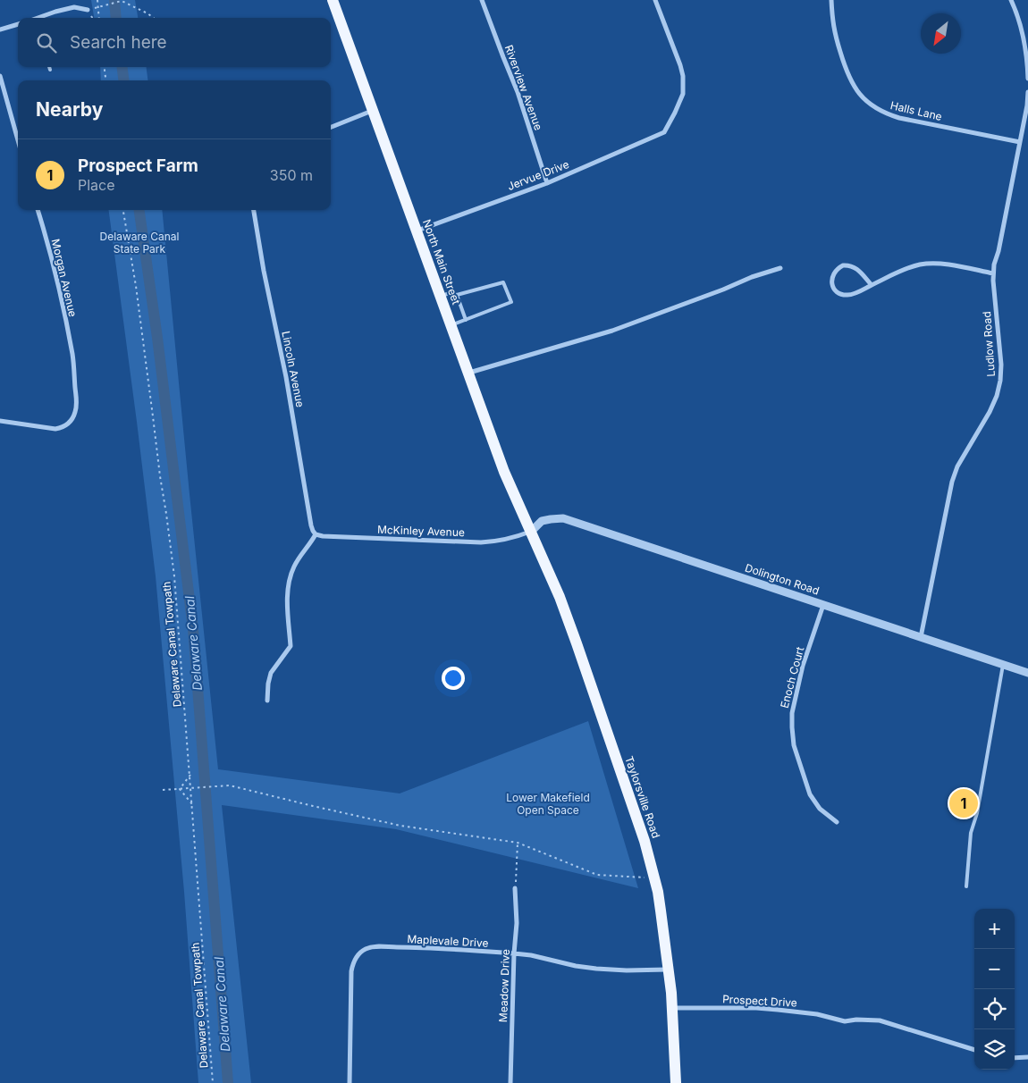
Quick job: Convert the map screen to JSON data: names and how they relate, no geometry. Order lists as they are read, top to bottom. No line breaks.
{"streets":{"main road":["North Main Street","Taylorsville Road"],"street":["Riverview Avenue","Halls Lane","Jervue Drive","Morgan Avenue","Ludlow Road","Lincoln Avenue","McKinley Avenue","Dolington Road","Enoch Court","Maplevale Drive","Meadow Drive","Prospect Drive"],"path":["Delaware Canal Towpath"]},"crossings":[["Riverview Avenue","Jervue Drive"],["Halls Lane","Ludlow Road"],["Jervue Drive","North Main Street"],["North Main Street","McKinley Avenue"],["North Main Street","Dolington Road"],["North Main Street","Taylorsville Road"],["Ludlow Road","Dolington Road"],["Lincoln Avenue","McKinley Avenue"],["McKinley Avenue","Dolington Road"],["McKinley Avenue","Taylorsville Road"],["Dolington Road","Enoch Court"],["Dolington Road","Taylorsville Road"],["Taylorsville Road","Maplevale Drive"],["Taylorsville Road","Prospect Drive"],["Maplevale Drive","Meadow Drive"]],"water":["Delaware Canal"],"parks":["Delaware Canal State Park","Lower Makefield Open Space"],"north":"bottom left","page":{"search":"Search here","heading":"Nearby","list":[{"mark":"1","name":"Prospect Farm","note":"Place","value":"350 m"}],"pins":"1","map_buttons":["+","−"]}}
